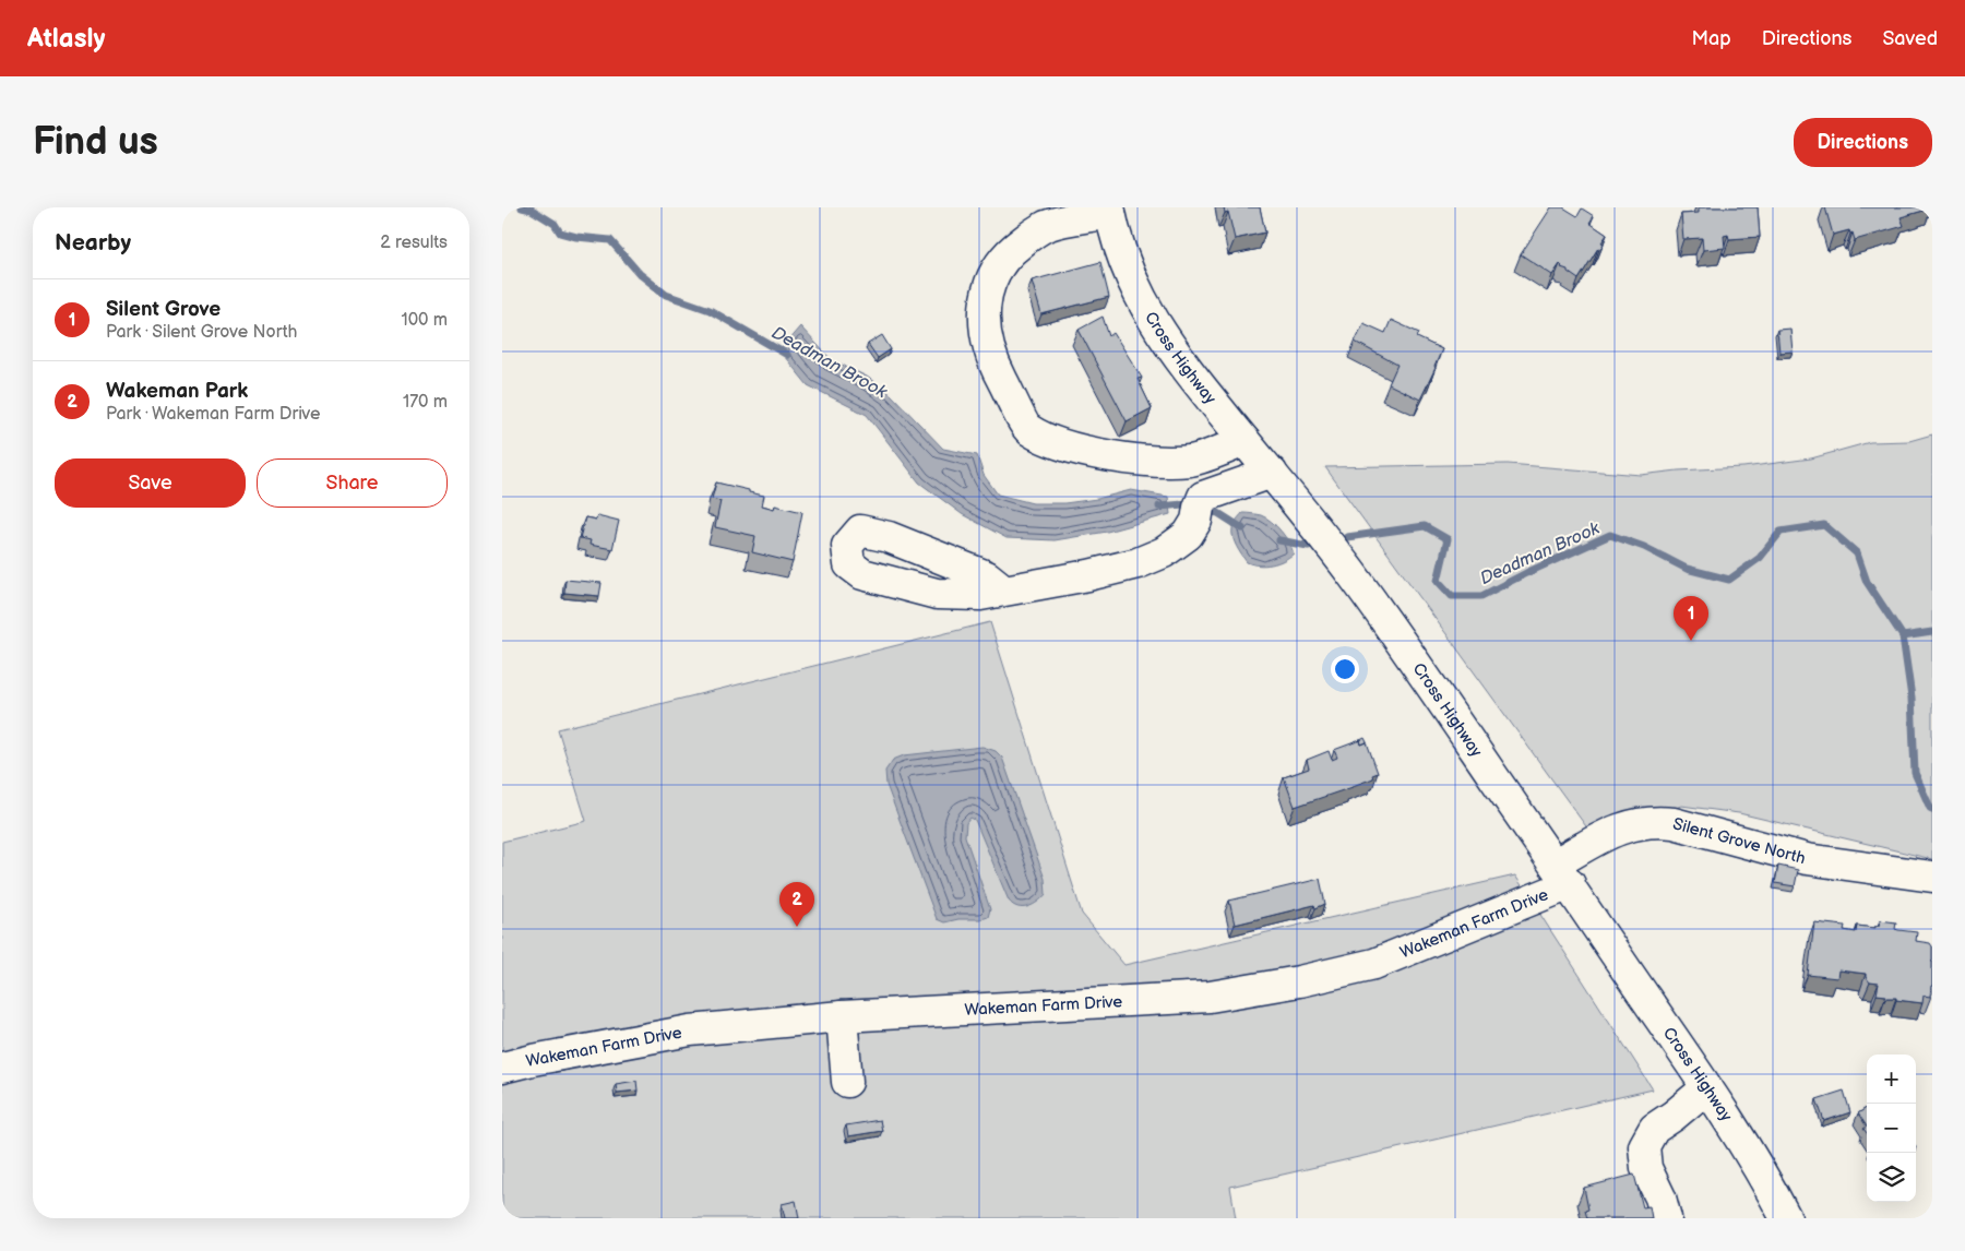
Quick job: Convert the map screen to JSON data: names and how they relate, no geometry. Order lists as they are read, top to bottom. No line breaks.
{"streets":{"street":["Cross Highway","Silent Grove North","Wakeman Farm Drive"]},"crossings":[["Cross Highway","Silent Grove North"],["Cross Highway","Wakeman Farm Drive"],["Silent Grove North","Wakeman Farm Drive"]],"water":["Deadman Brook"],"page":{"header":"Atlasly","nav":["Map","Directions","Saved"],"buttons":["Directions",["Save","Share"]],"title":"Find us","heading":["Nearby","2 results"],"list":[{"mark":"1","name":"Silent Grove","note":"Park · Silent Grove North","value":"100 m"},{"mark":"2","name":"Wakeman Park","note":"Park · Wakeman Farm Drive","value":"170 m"}],"pins":["1","2"],"map_buttons":["+","−"]}}
